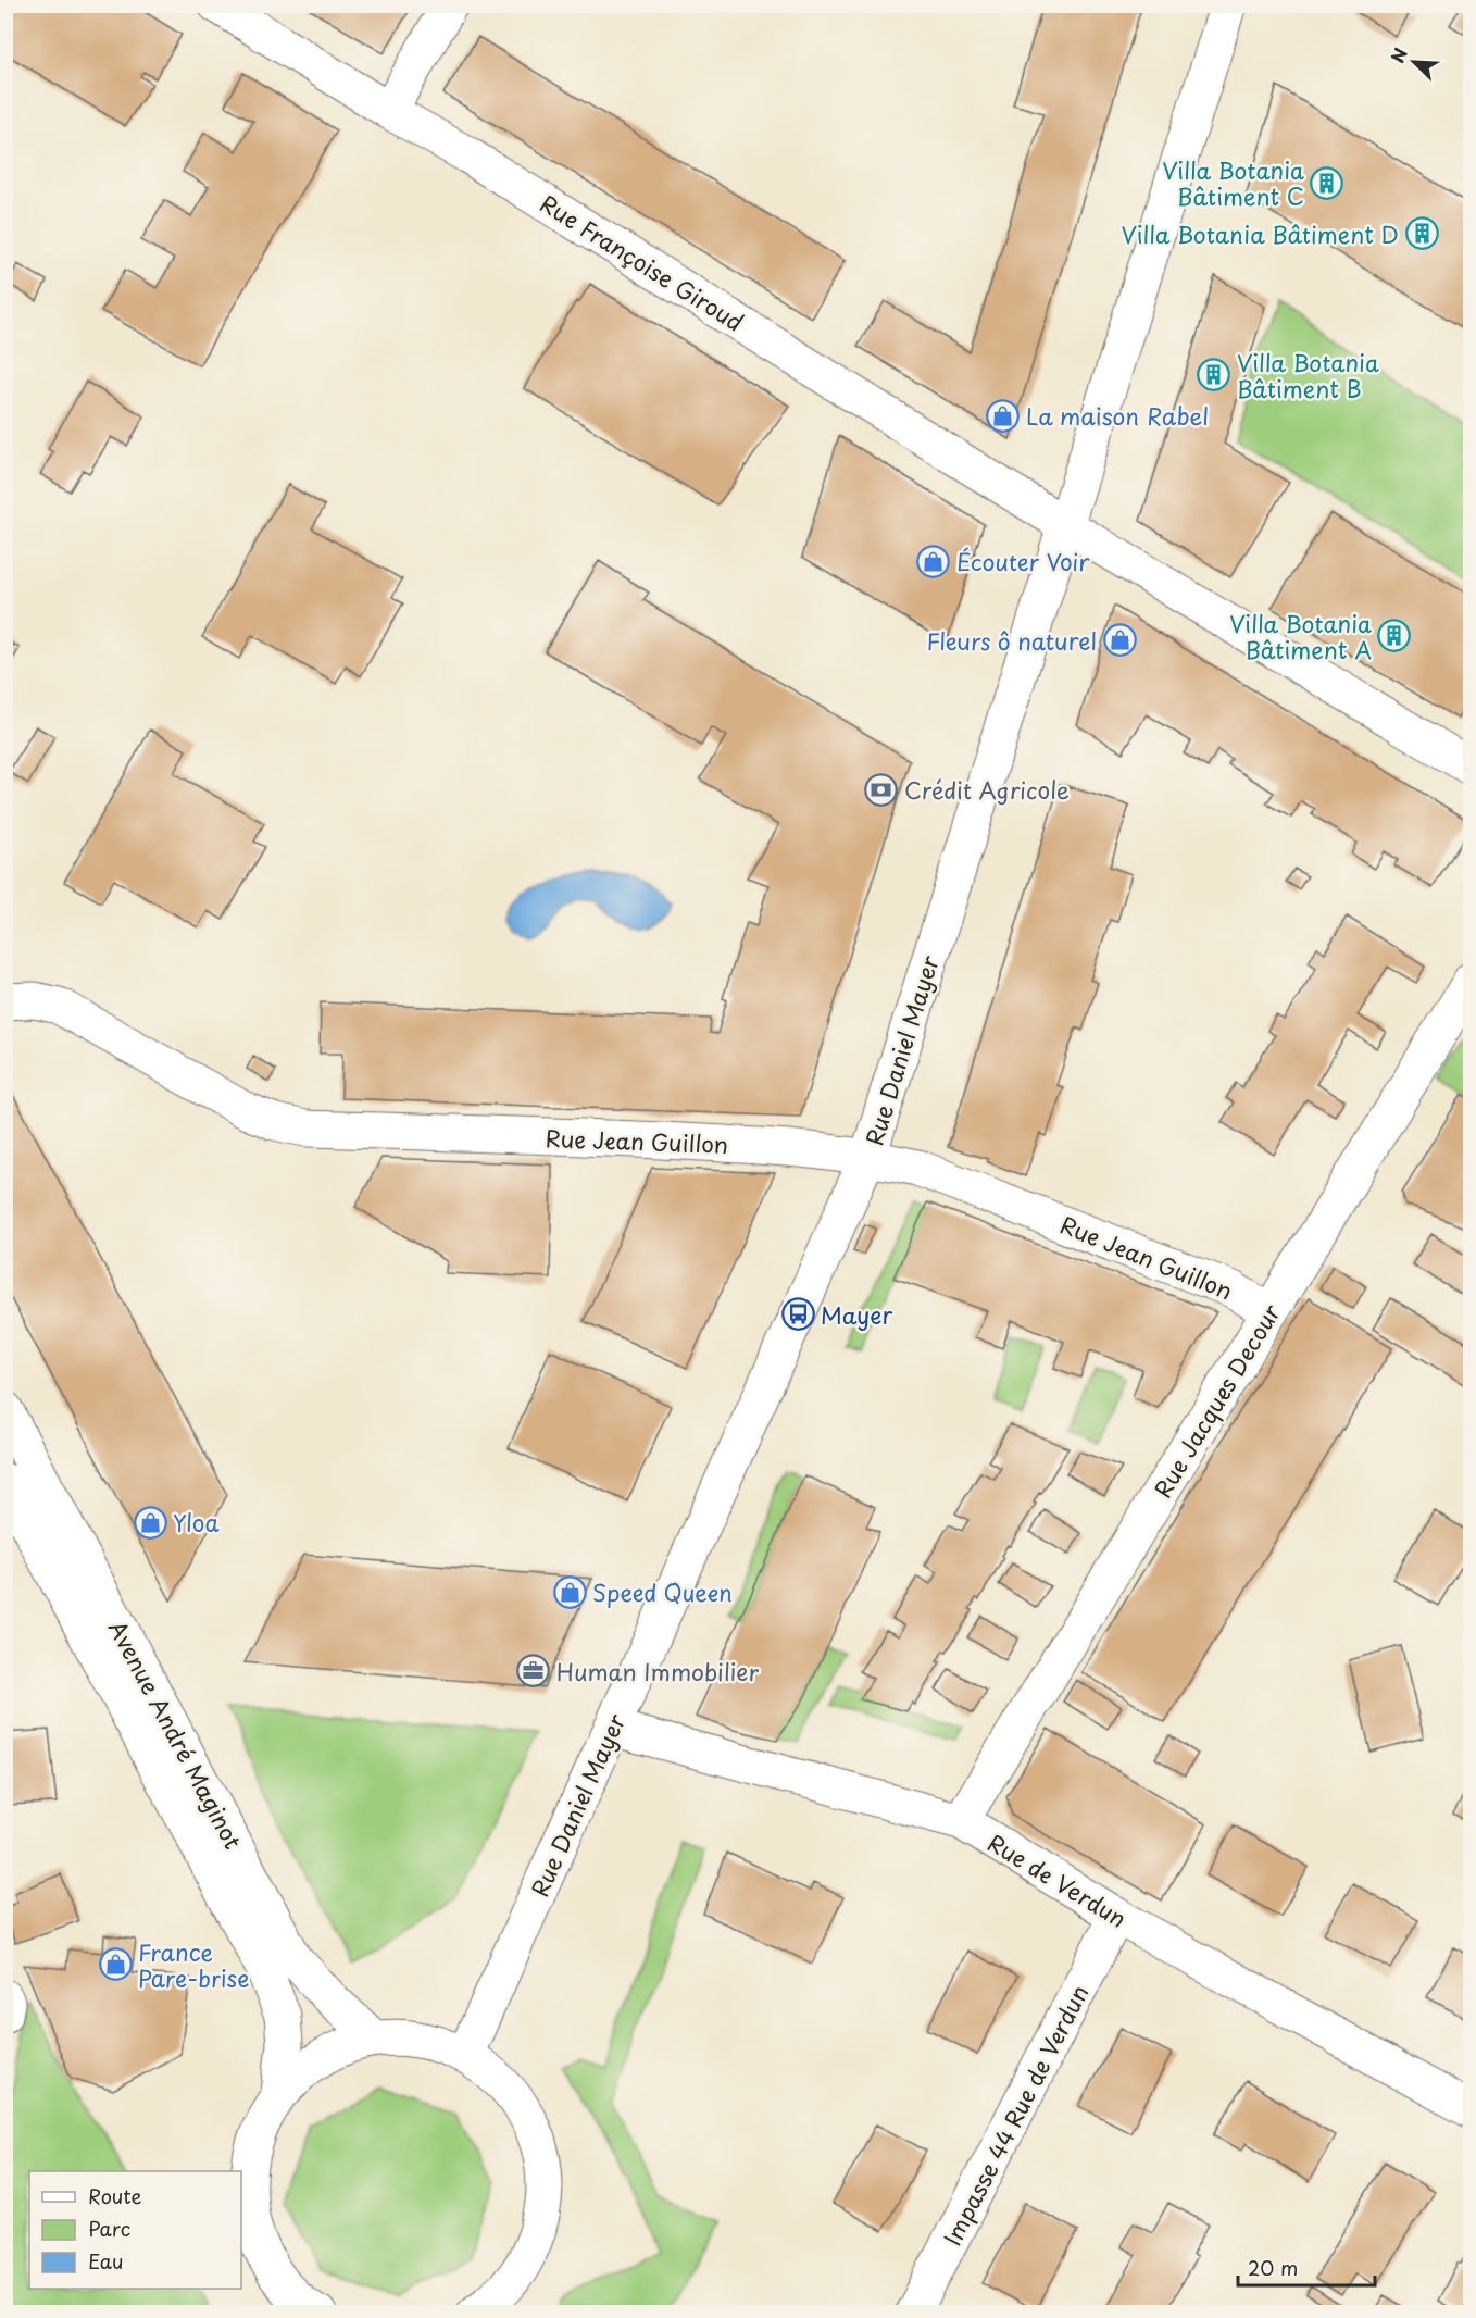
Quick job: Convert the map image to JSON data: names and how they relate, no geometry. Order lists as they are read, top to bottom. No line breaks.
{"streets":{"street":["Rue Françoise Giroud","Rue Daniel Mayer","Rue Jean Guillon","Rue Jacques Decour","Avenue André Maginot","Rue de Verdun","Impasse 44 Rue de Verdun"]},"crossings":[["Rue Françoise Giroud","Rue Daniel Mayer"],["Rue Daniel Mayer","Rue Jean Guillon"],["Rue Daniel Mayer","Rue de Verdun"],["Rue Jean Guillon","Rue Jacques Decour"],["Rue Jacques Decour","Rue de Verdun"],["Rue de Verdun","Impasse 44 Rue de Verdun"]],"places":{"building":["Villa Botania Bâtiment C","Villa Botania Bâtiment D","Villa Botania Bâtiment B","Villa Botania Bâtiment A"],"shop":["La maison Rabel","Écouter Voir","Fleurs ô naturel","Yloa","Speed Queen","France Pare-brise"],"bank":["Crédit Agricole"],"bus stop":["Mayer"],"office":["Human Immobilier"]},"legend":["Route","Parc","Eau"],"scale_bar":"20 m","north":"top left"}
